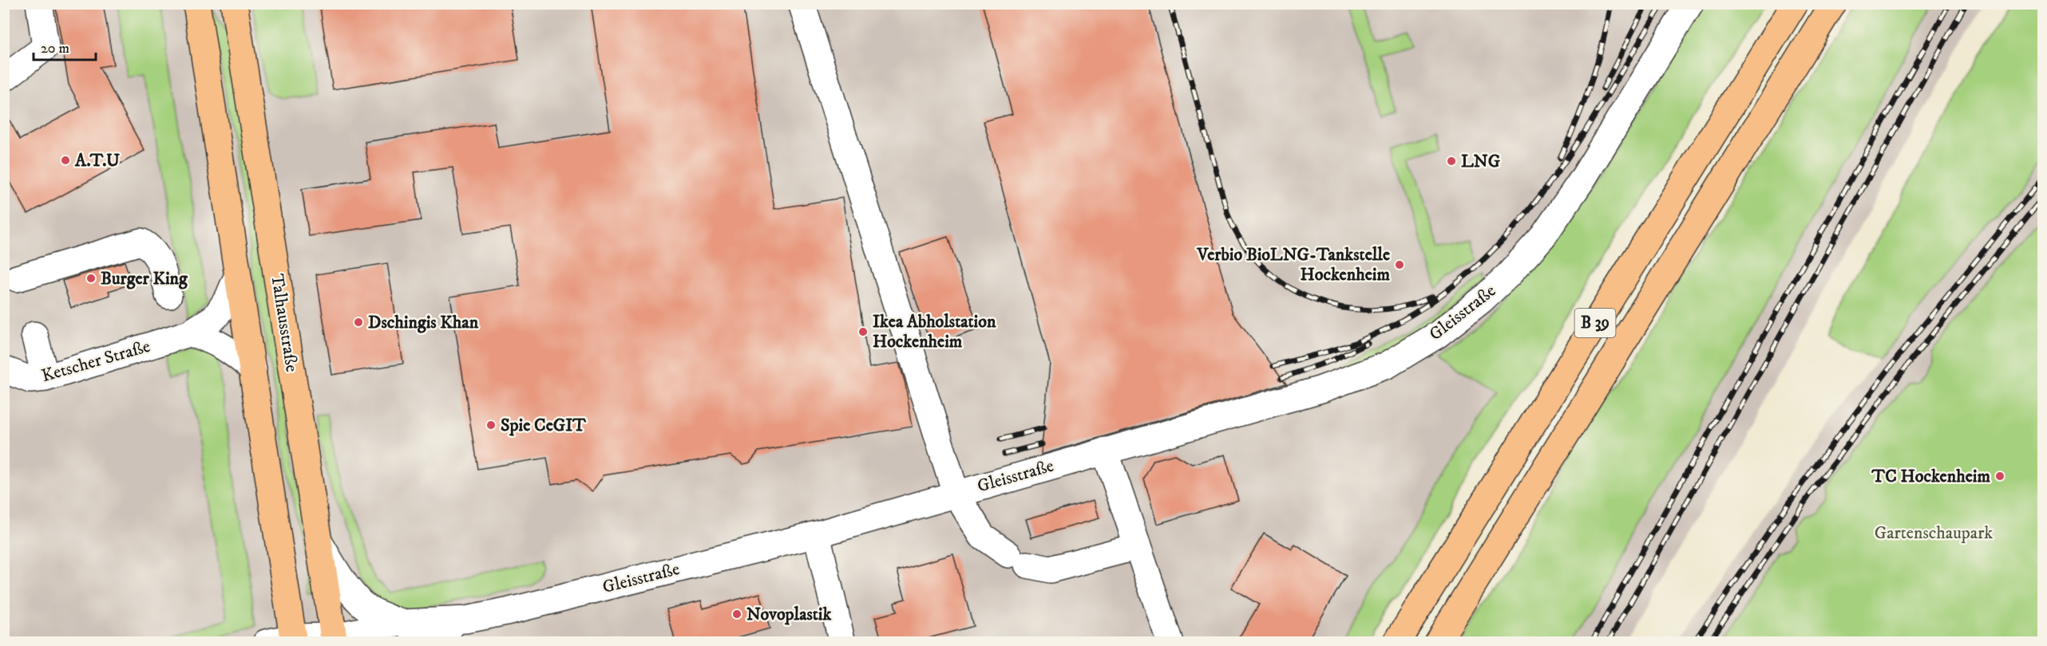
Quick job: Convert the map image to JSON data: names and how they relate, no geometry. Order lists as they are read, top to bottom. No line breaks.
{"streets":{"main road":["Talhausstraße","B 39"],"street":["Gleisstraße","Ketscher Straße"]},"crossings":[["Gleisstraße","Talhausstraße"]],"parks":["Gartenschaupark"],"places":["A.T.U","LNG","Verbio BioLNG-Tankstelle Hockenheim","Burger King","Dschingis Khan","Ikea Abholstation Hockenheim","Spie CeGIT","TC Hockenheim","Novoplastik"],"scale_bar":"20 m"}
